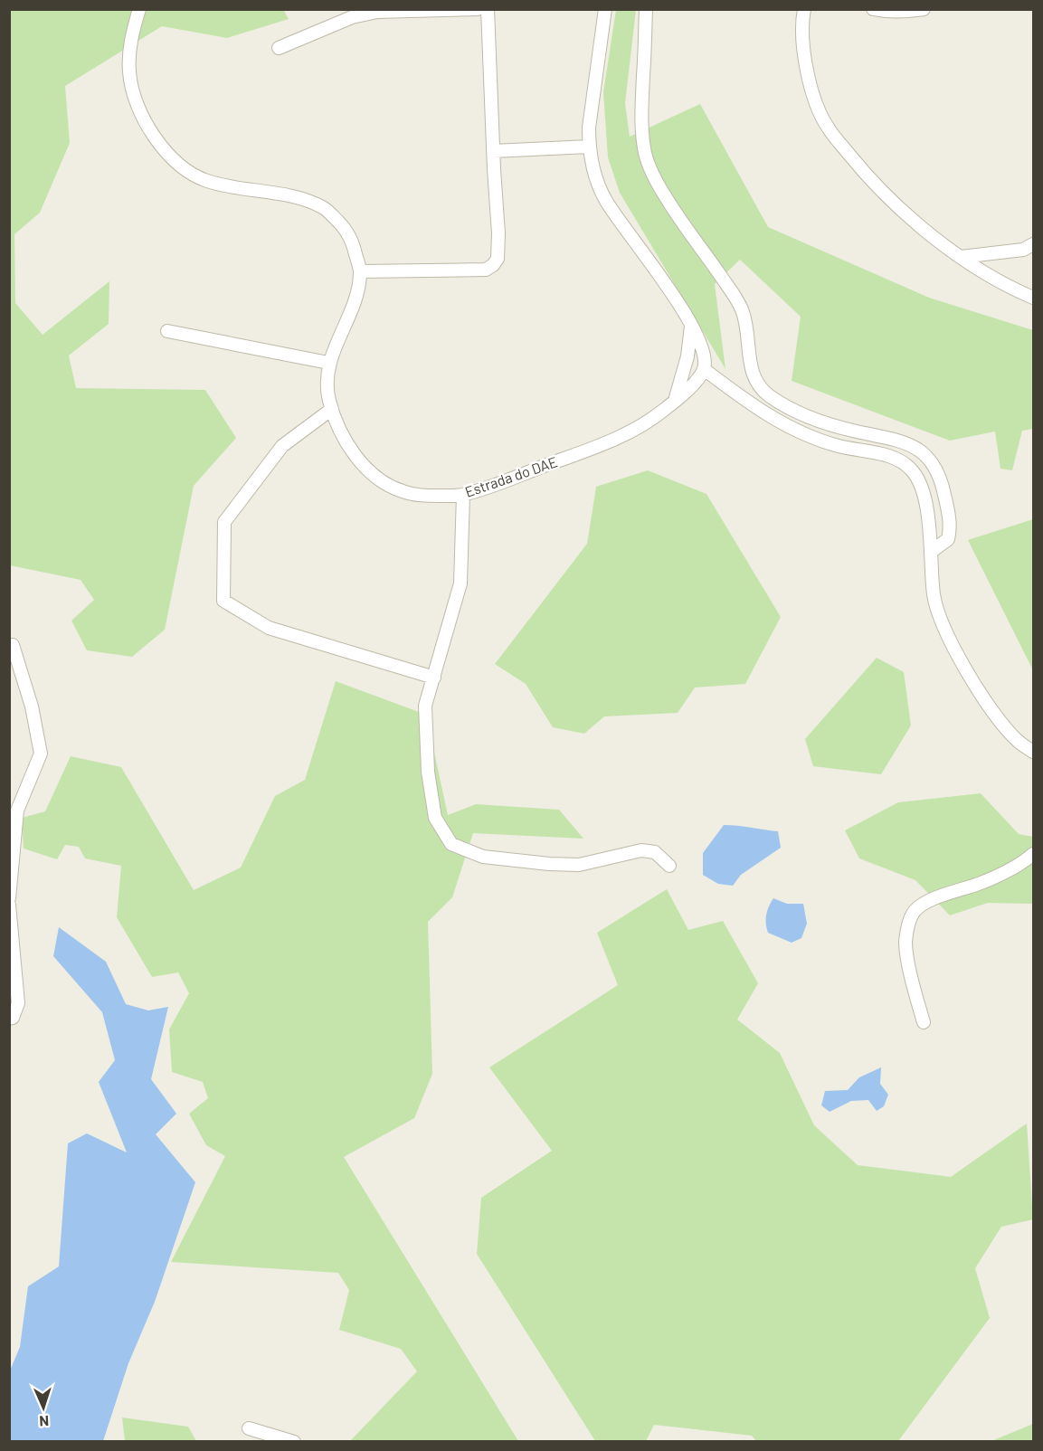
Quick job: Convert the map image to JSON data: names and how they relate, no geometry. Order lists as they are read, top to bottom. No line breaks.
{"streets":{"street":["Estrada do DAE"]},"north":"bottom"}
